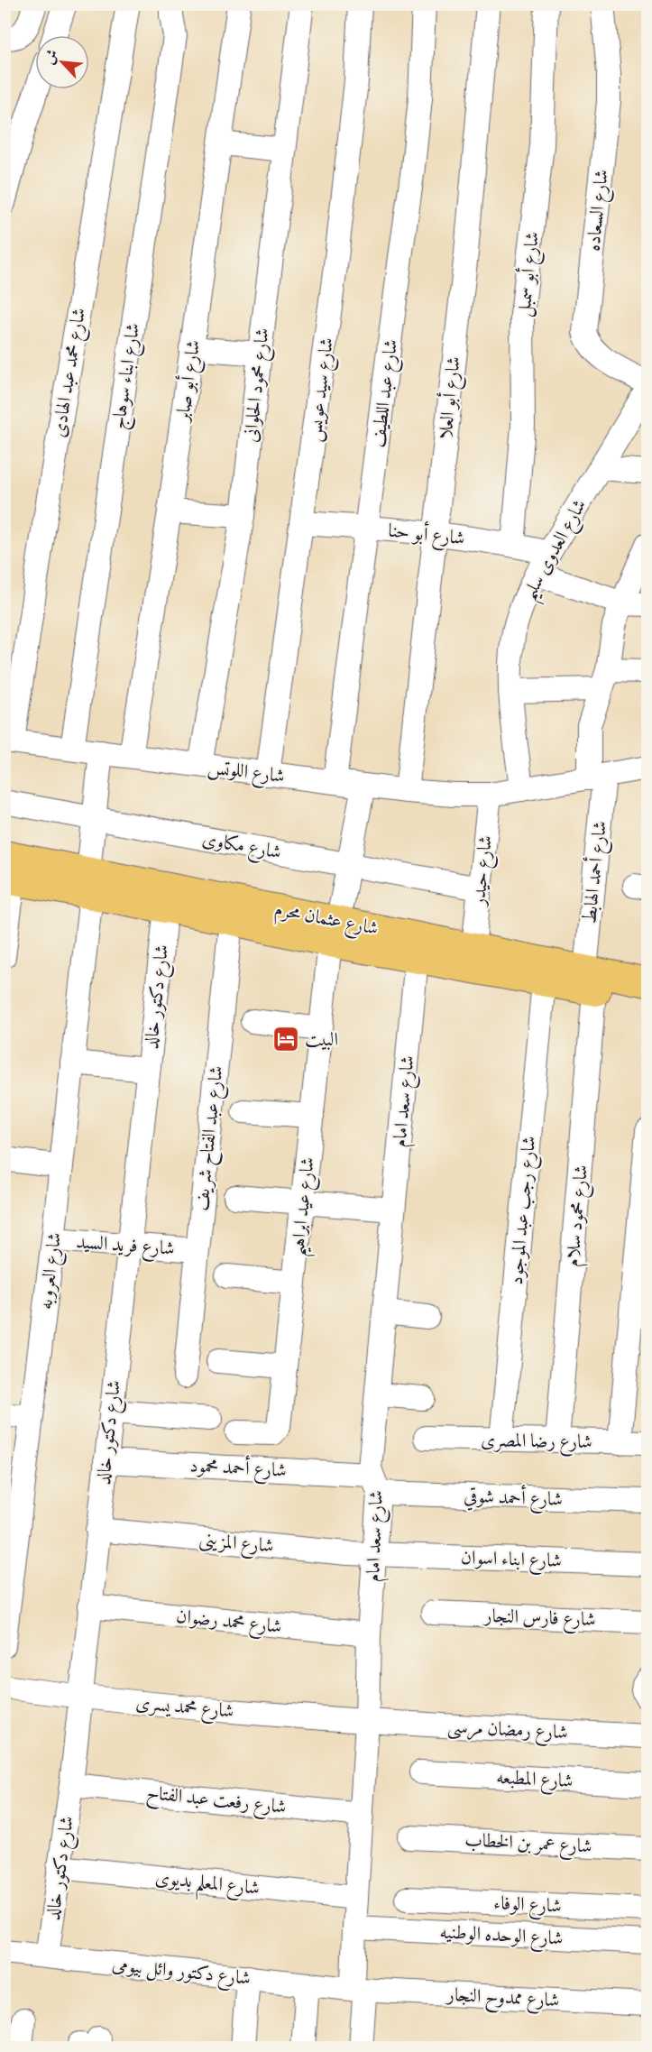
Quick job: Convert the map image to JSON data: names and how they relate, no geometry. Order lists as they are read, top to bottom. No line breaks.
{"streets":{"main road":["شارع عثمان محرم"],"street":["شارع السعاده","شارع أبو سمبل","شارع محمد عبد الهادى","شارع ابناء سوهاج","شارع أبو صابر","شارع محمود الحلوانى","شارع سيد عويس","شارع عبد اللطيف","شارع أبو العلا","شارع أبو حنا","شارع العدوى سليم","شارع اللوتس","شارع مكاوى","شارع حيدر","شارع أحمد الهابط","شارع دكتور خالد","شارع سعد امام","شارع عبد الفتاح شريف","شارع عيد ابراهيم","شارع رجب عبد الموجود","شارع محمود سلام","شارع فريد السيد","شارع العروبه","شارع رضا المصرى","شارع أحمد محمود","شارع أحمد شوقي","شارع المزينى","شارع ابناء اسوان","شارع فارس النجار","شارع محمد رضوان","شارع محمد يسرى","شارع رمضان مرسى","شارع المطبعه","شارع رفعت عبد الفتاح","شارع عمر بن الخطاب","شارع المعلم بديوى","شارع الوفاء","شارع الوحده الوطنيه","شارع دكتور وائل بيومى","شارع ممدوح النجار"]},"crossings":[["شارع السعاده","شارع العدوى سليم"],["شارع أبو سمبل","شارع أبو حنا"],["شارع محمد عبد الهادى","شارع اللوتس"],["شارع ابناء سوهاج","شارع اللوتس"],["شارع أبو صابر","شارع اللوتس"],["شارع محمود الحلوانى","شارع اللوتس"],["شارع سيد عويس","شارع أبو حنا"],["شارع سيد عويس","شارع اللوتس"],["شارع عبد اللطيف","شارع أبو حنا"],["شارع عبد اللطيف","شارع اللوتس"],["شارع أبو العلا","شارع أبو حنا"],["شارع أبو العلا","شارع اللوتس"],["شارع أبو حنا","شارع العدوى سليم"],["شارع العدوى سليم","شارع اللوتس"],["شارع اللوتس","شارع حيدر"],["شارع اللوتس","شارع أحمد الهابط"],["شارع اللوتس","شارع عيد ابراهيم"],["شارع اللوتس","شارع العروبه"],["شارع مكاوى","شارع حيدر"],["شارع مكاوى","شارع عيد ابراهيم"],["شارع مكاوى","شارع العروبه"],["شارع حيدر","شارع عثمان محرم"],["شارع أحمد الهابط","شارع عثمان محرم"],["شارع أحمد الهابط","شارع محمود سلام"],["شارع عثمان محرم","شارع دكتور خالد"],["شارع عثمان محرم","شارع سعد امام"],["شارع عثمان محرم","شارع عبد الفتاح شريف"],["شارع عثمان محرم","شارع عيد ابراهيم"],["شارع عثمان محرم","شارع رجب عبد الموجود"],["شارع عثمان محرم","شارع محمود سلام"],["شارع عثمان محرم","شارع العروبه"],["شارع دكتور خالد","شارع فريد السيد"],["شارع دكتور خالد","شارع أحمد محمود"],["شارع دكتور خالد","شارع المزينى"],["شارع دكتور خالد","شارع محمد رضوان"],["شارع دكتور خالد","شارع محمد يسرى"],["شارع دكتور خالد","شارع رفعت عبد الفتاح"],["شارع دكتور خالد","شارع المعلم بديوى"],["شارع دكتور خالد","شارع دكتور وائل بيومى"],["شارع سعد امام","شارع أحمد محمود"],["شارع سعد امام","شارع أحمد شوقي"],["شارع سعد امام","شارع المزينى"],["شارع سعد امام","شارع ابناء اسوان"],["شارع سعد امام","شارع محمد رضوان"],["شارع سعد امام","شارع محمد يسرى"],["شارع سعد امام","شارع رمضان مرسى"],["شارع سعد امام","شارع رفعت عبد الفتاح"],["شارع سعد امام","شارع المعلم بديوى"],["شارع سعد امام","شارع الوحده الوطنيه"],["شارع سعد امام","شارع دكتور وائل بيومى"],["شارع سعد امام","شارع ممدوح النجار"],["شارع عبد الفتاح شريف","شارع فريد السيد"],["شارع رجب عبد الموجود","شارع رضا المصرى"],["شارع محمود سلام","شارع رضا المصرى"],["شارع فريد السيد","شارع العروبه"],["شارع أحمد محمود","شارع أحمد شوقي"],["شارع المزينى","شارع ابناء اسوان"],["شارع محمد يسرى","شارع رمضان مرسى"],["شارع دكتور وائل بيومى","شارع ممدوح النجار"]],"places":{"hotel":["البيت"]},"north":"top left"}
